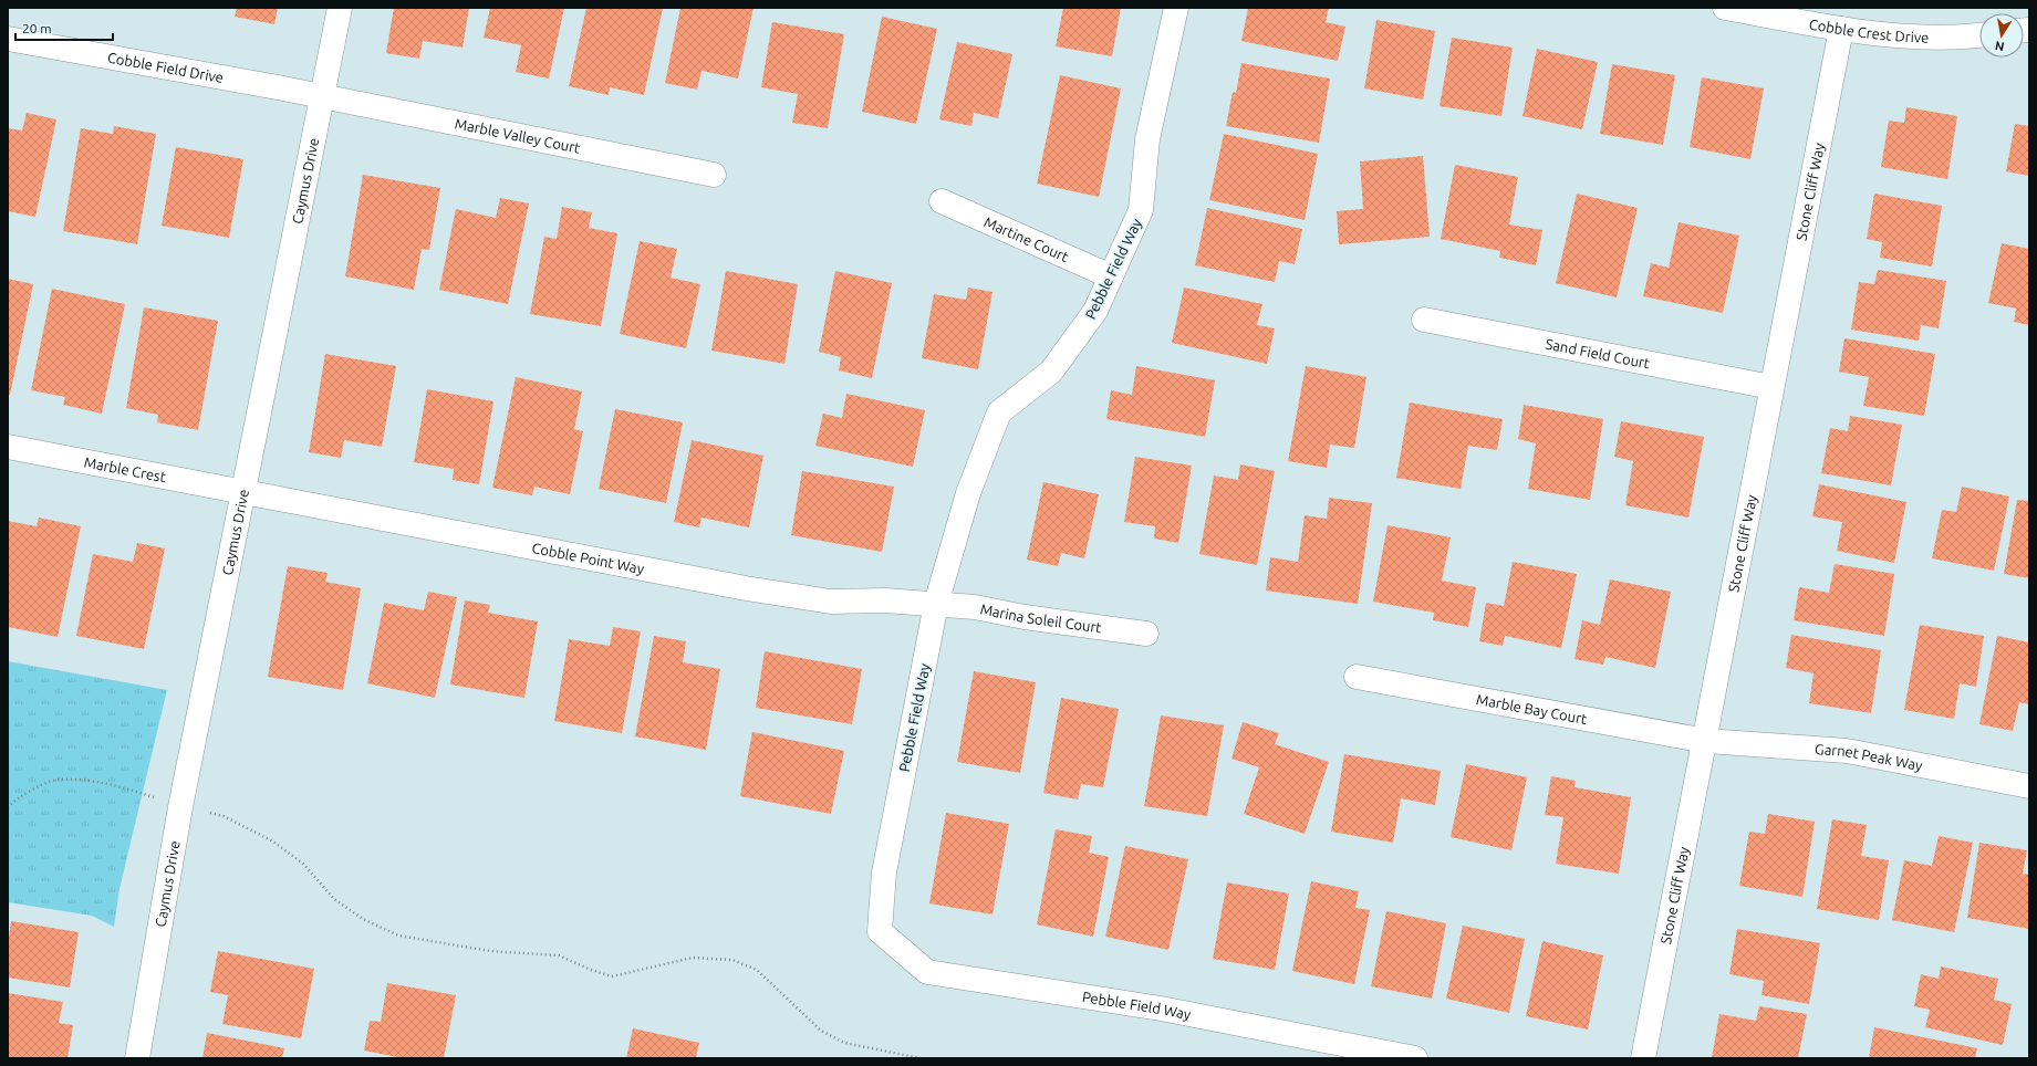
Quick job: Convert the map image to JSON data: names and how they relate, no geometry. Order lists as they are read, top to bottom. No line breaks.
{"streets":{"street":["Cobble Crest Drive","Cobble Field Drive","Marble Valley Court","Caymus Drive","Stone Cliff Way","Martine Court","Pebble Field Way","Sand Field Court","Marble Crest","Cobble Point Way","Marina Soleil Court","Marble Bay Court","Garnet Peak Way"]},"crossings":[["Cobble Crest Drive","Stone Cliff Way"],["Cobble Field Drive","Marble Valley Court"],["Cobble Field Drive","Caymus Drive"],["Marble Valley Court","Caymus Drive"],["Caymus Drive","Marble Crest"],["Caymus Drive","Cobble Point Way"],["Stone Cliff Way","Sand Field Court"],["Stone Cliff Way","Marble Bay Court"],["Stone Cliff Way","Garnet Peak Way"],["Martine Court","Pebble Field Way"],["Pebble Field Way","Cobble Point Way"],["Pebble Field Way","Marina Soleil Court"],["Marble Crest","Cobble Point Way"],["Cobble Point Way","Marina Soleil Court"],["Marble Bay Court","Garnet Peak Way"]],"scale_bar":"20 m","north":"bottom"}
